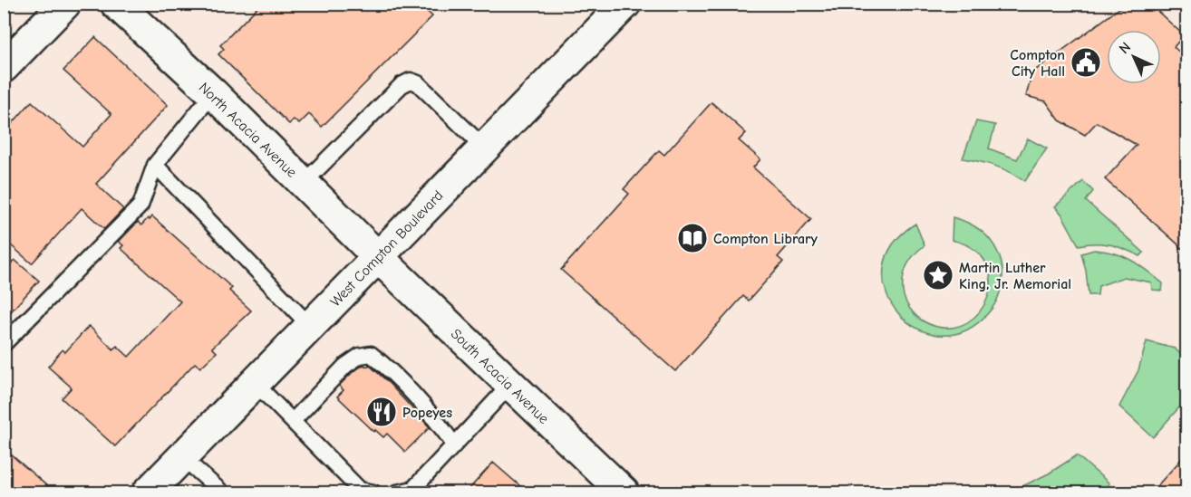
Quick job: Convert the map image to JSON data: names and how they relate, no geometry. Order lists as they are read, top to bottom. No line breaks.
{"streets":{"street":["North Acacia Avenue","West Compton Boulevard","South Acacia Avenue"]},"crossings":[["North Acacia Avenue","West Compton Boulevard"],["North Acacia Avenue","South Acacia Avenue"],["West Compton Boulevard","South Acacia Avenue"]],"places":{"public building":["Compton City Hall"],"library":["Compton Library"],"place":["Martin Luther King, Jr. Memorial"],"restaurant":["Popeyes"]},"north":"top left"}
